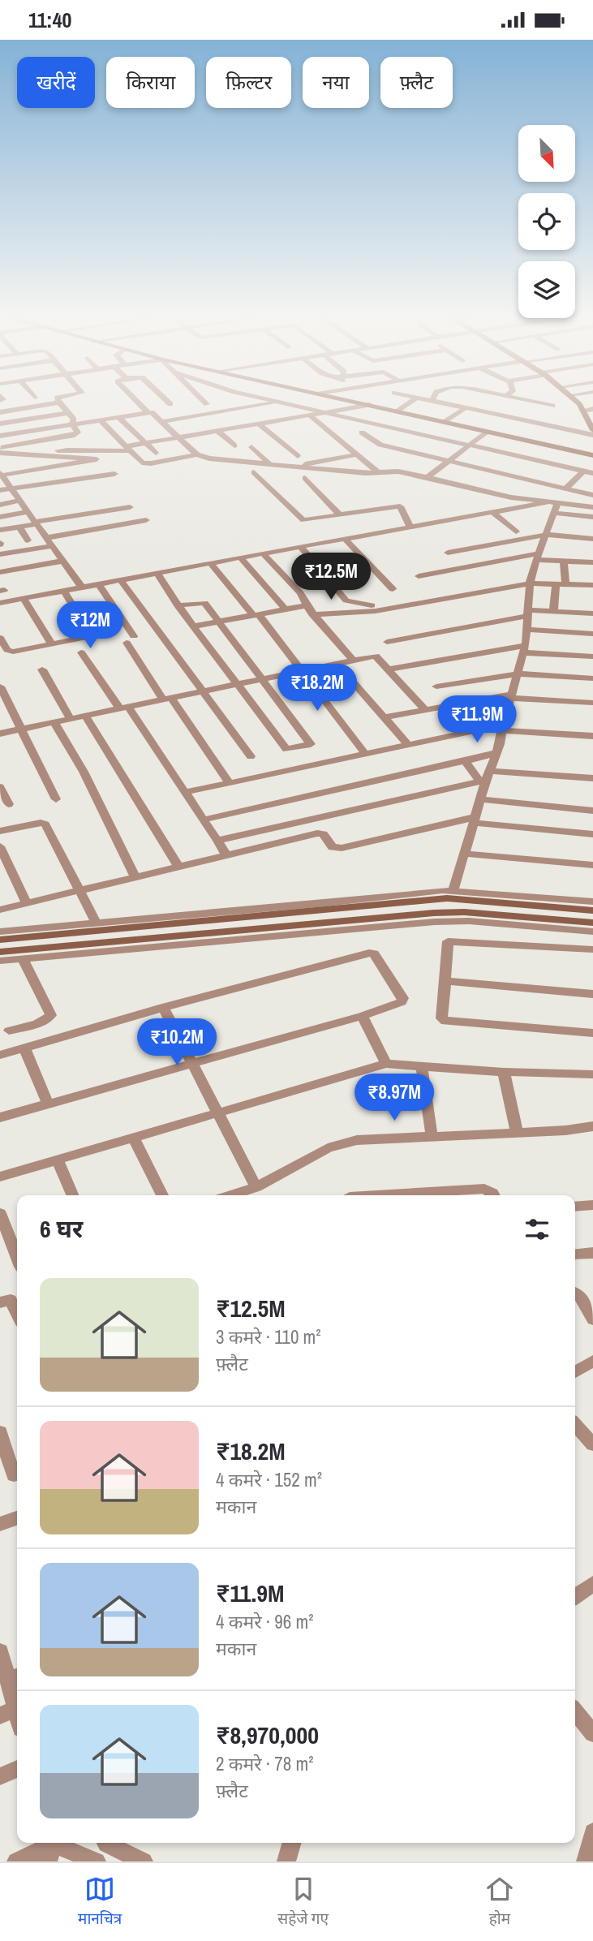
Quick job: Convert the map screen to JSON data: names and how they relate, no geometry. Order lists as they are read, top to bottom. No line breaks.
{"north":"bottom right","page":{"status":"11:40","chip":["खरीदें","किराया","फ़िल्टर","नया","फ़्लैट"],"price":["₹12.5M","₹12M","₹18.2M","₹11.9M","₹10.2M","₹8.97M"],"heading":"6 घर","list":[{"name":"₹12.5M","note":"3 कमरे · 110 m² · फ़्लैट"},{"name":"₹18.2M","note":"4 कमरे · 152 m² · मकान"},{"name":"₹11.9M","note":"4 कमरे · 96 m² · मकान"},{"name":"₹8,970,000","note":"2 कमरे · 78 m² · फ़्लैट"}],"tabs":["मानचित्र","सहेजे गए","होम"]}}
